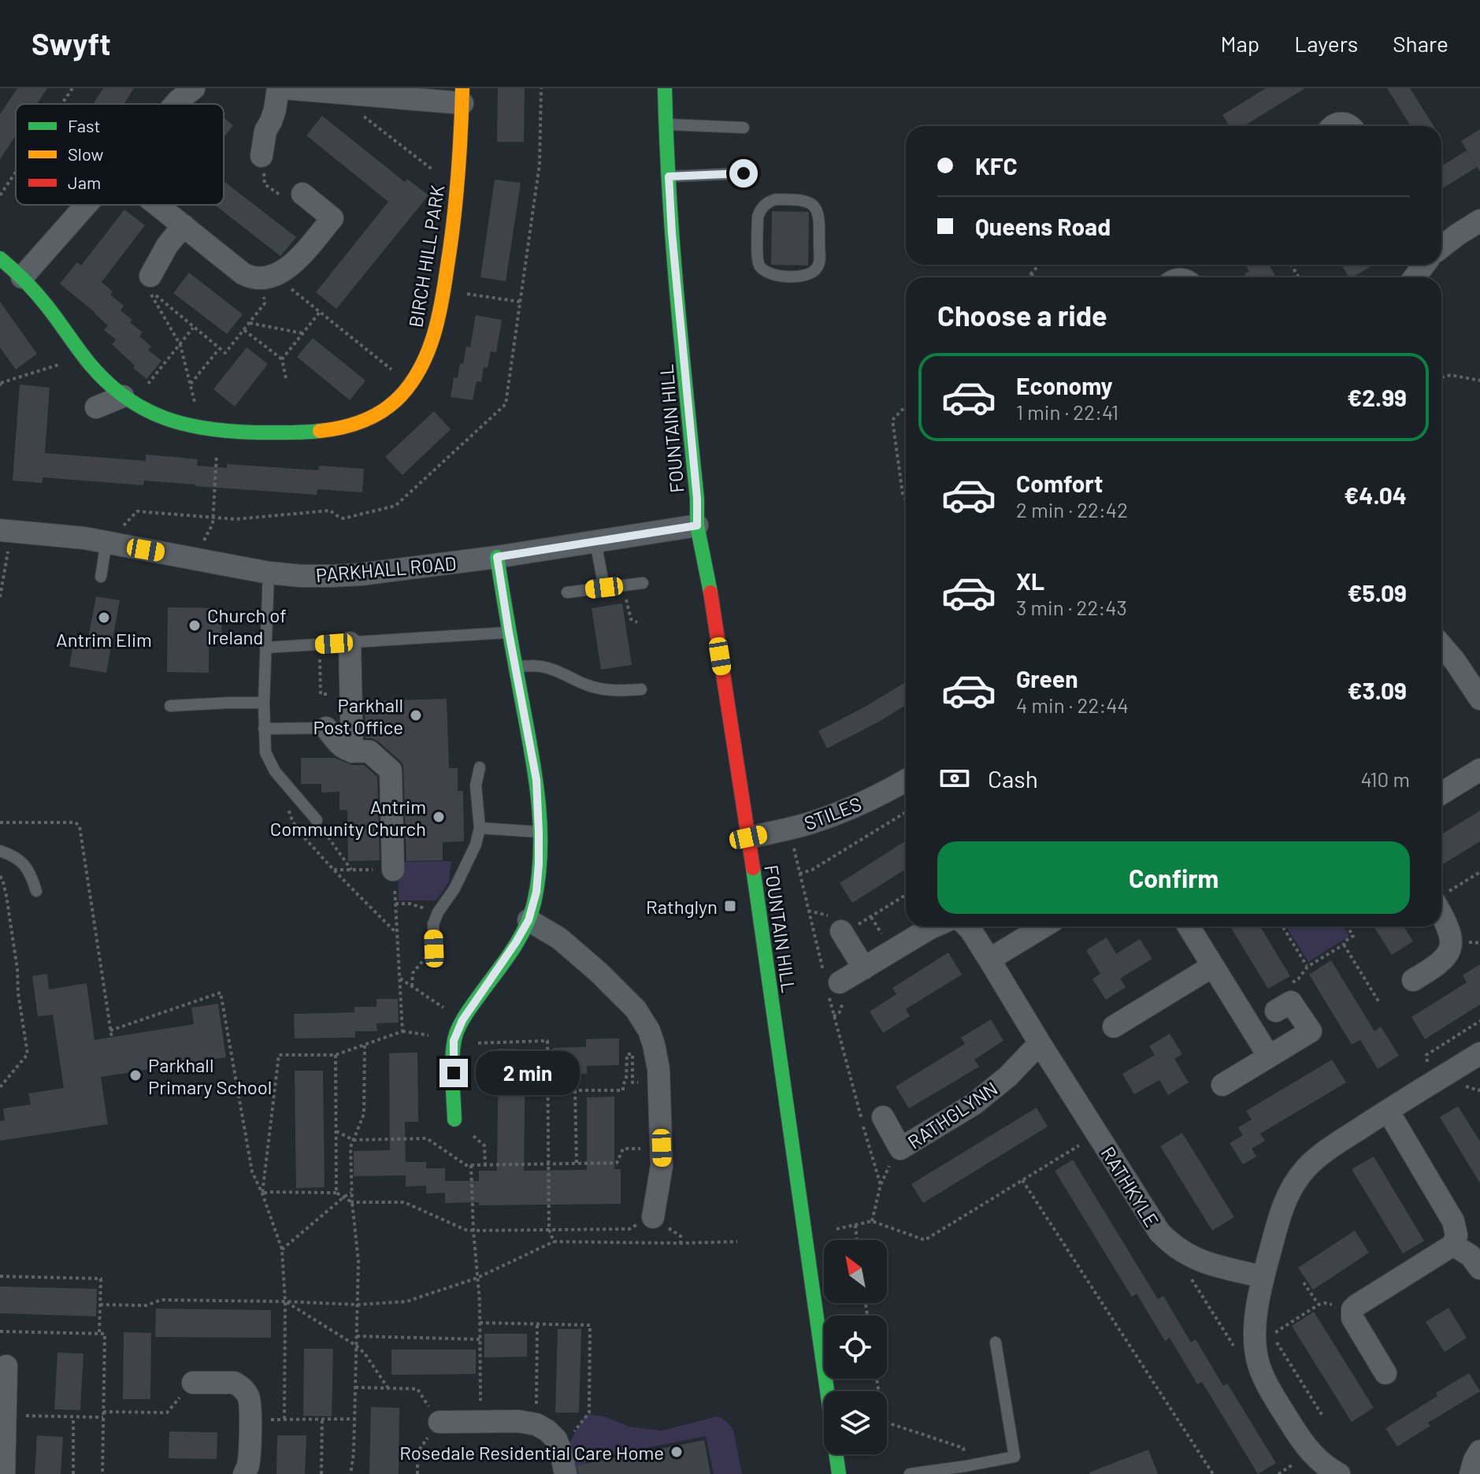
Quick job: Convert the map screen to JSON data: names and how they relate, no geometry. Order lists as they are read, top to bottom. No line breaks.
{"streets":{"street":["BIRCH HILL PARK","FOUNTAIN HILL","PARKHALL ROAD","STILES","RATHGLYNN","RATHKYLE"]},"crossings":[["FOUNTAIN HILL","PARKHALL ROAD"],["FOUNTAIN HILL","STILES"],["RATHGLYNN","RATHKYLE"]],"places":{"other":["Antrim Elim","Church of Ireland","Parkhall Post Office","Antrim Community Church","Parkhall Primary School","Rosedale Residential Care Home"],"transit":["Rathglyn"]},"legend":["Fast","Slow","Jam"],"north":"top left","page":{"header":"Swyft","nav":["Map","Layers","Share"],"banner":["KFC","Queens Road"],"heading":"Choose a ride","list":[{"name":"Economy","note":"1 min · 22:41","value":"€2.99"},{"name":"Comfort","note":"2 min · 22:42","value":"€4.04"},{"name":"XL","note":"3 min · 22:43","value":"€5.09"},{"name":"Green","note":"4 min · 22:44","value":"€3.09"}],"pay":["Cash","410 m"],"buttons":"Confirm","bubble":"2 min"}}
